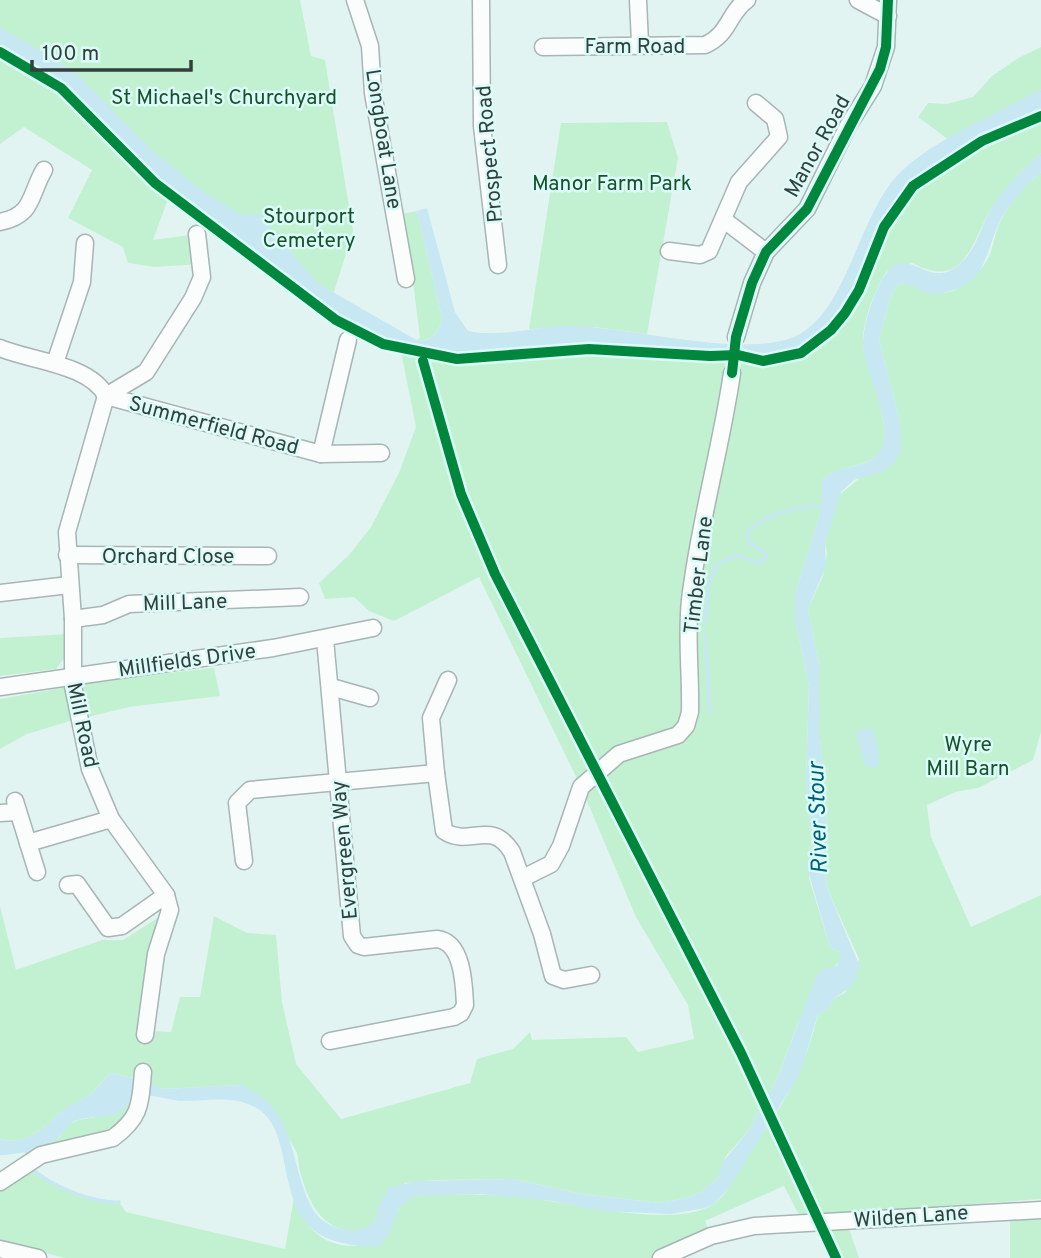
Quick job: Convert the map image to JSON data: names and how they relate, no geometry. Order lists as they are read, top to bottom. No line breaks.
{"streets":{"street":["Farm Road","Longboat Lane","Manor Road","Prospect Road","Summerfield Road","Orchard Close","Timber Lane","Mill Lane","Millfields Drive","Mill Road","Evergreen Way","Wilden Lane"]},"crossings":[["Summerfield Road","Mill Road"],["Orchard Close","Mill Road"],["Mill Lane","Mill Road"],["Millfields Drive","Mill Road"],["Millfields Drive","Evergreen Way"]],"water":["River Stour"],"parks":["St Michael's Churchyard","Manor Farm Park","Stourport Cemetery","Wyre Mill Barn"],"scale_bar":"100 m"}
